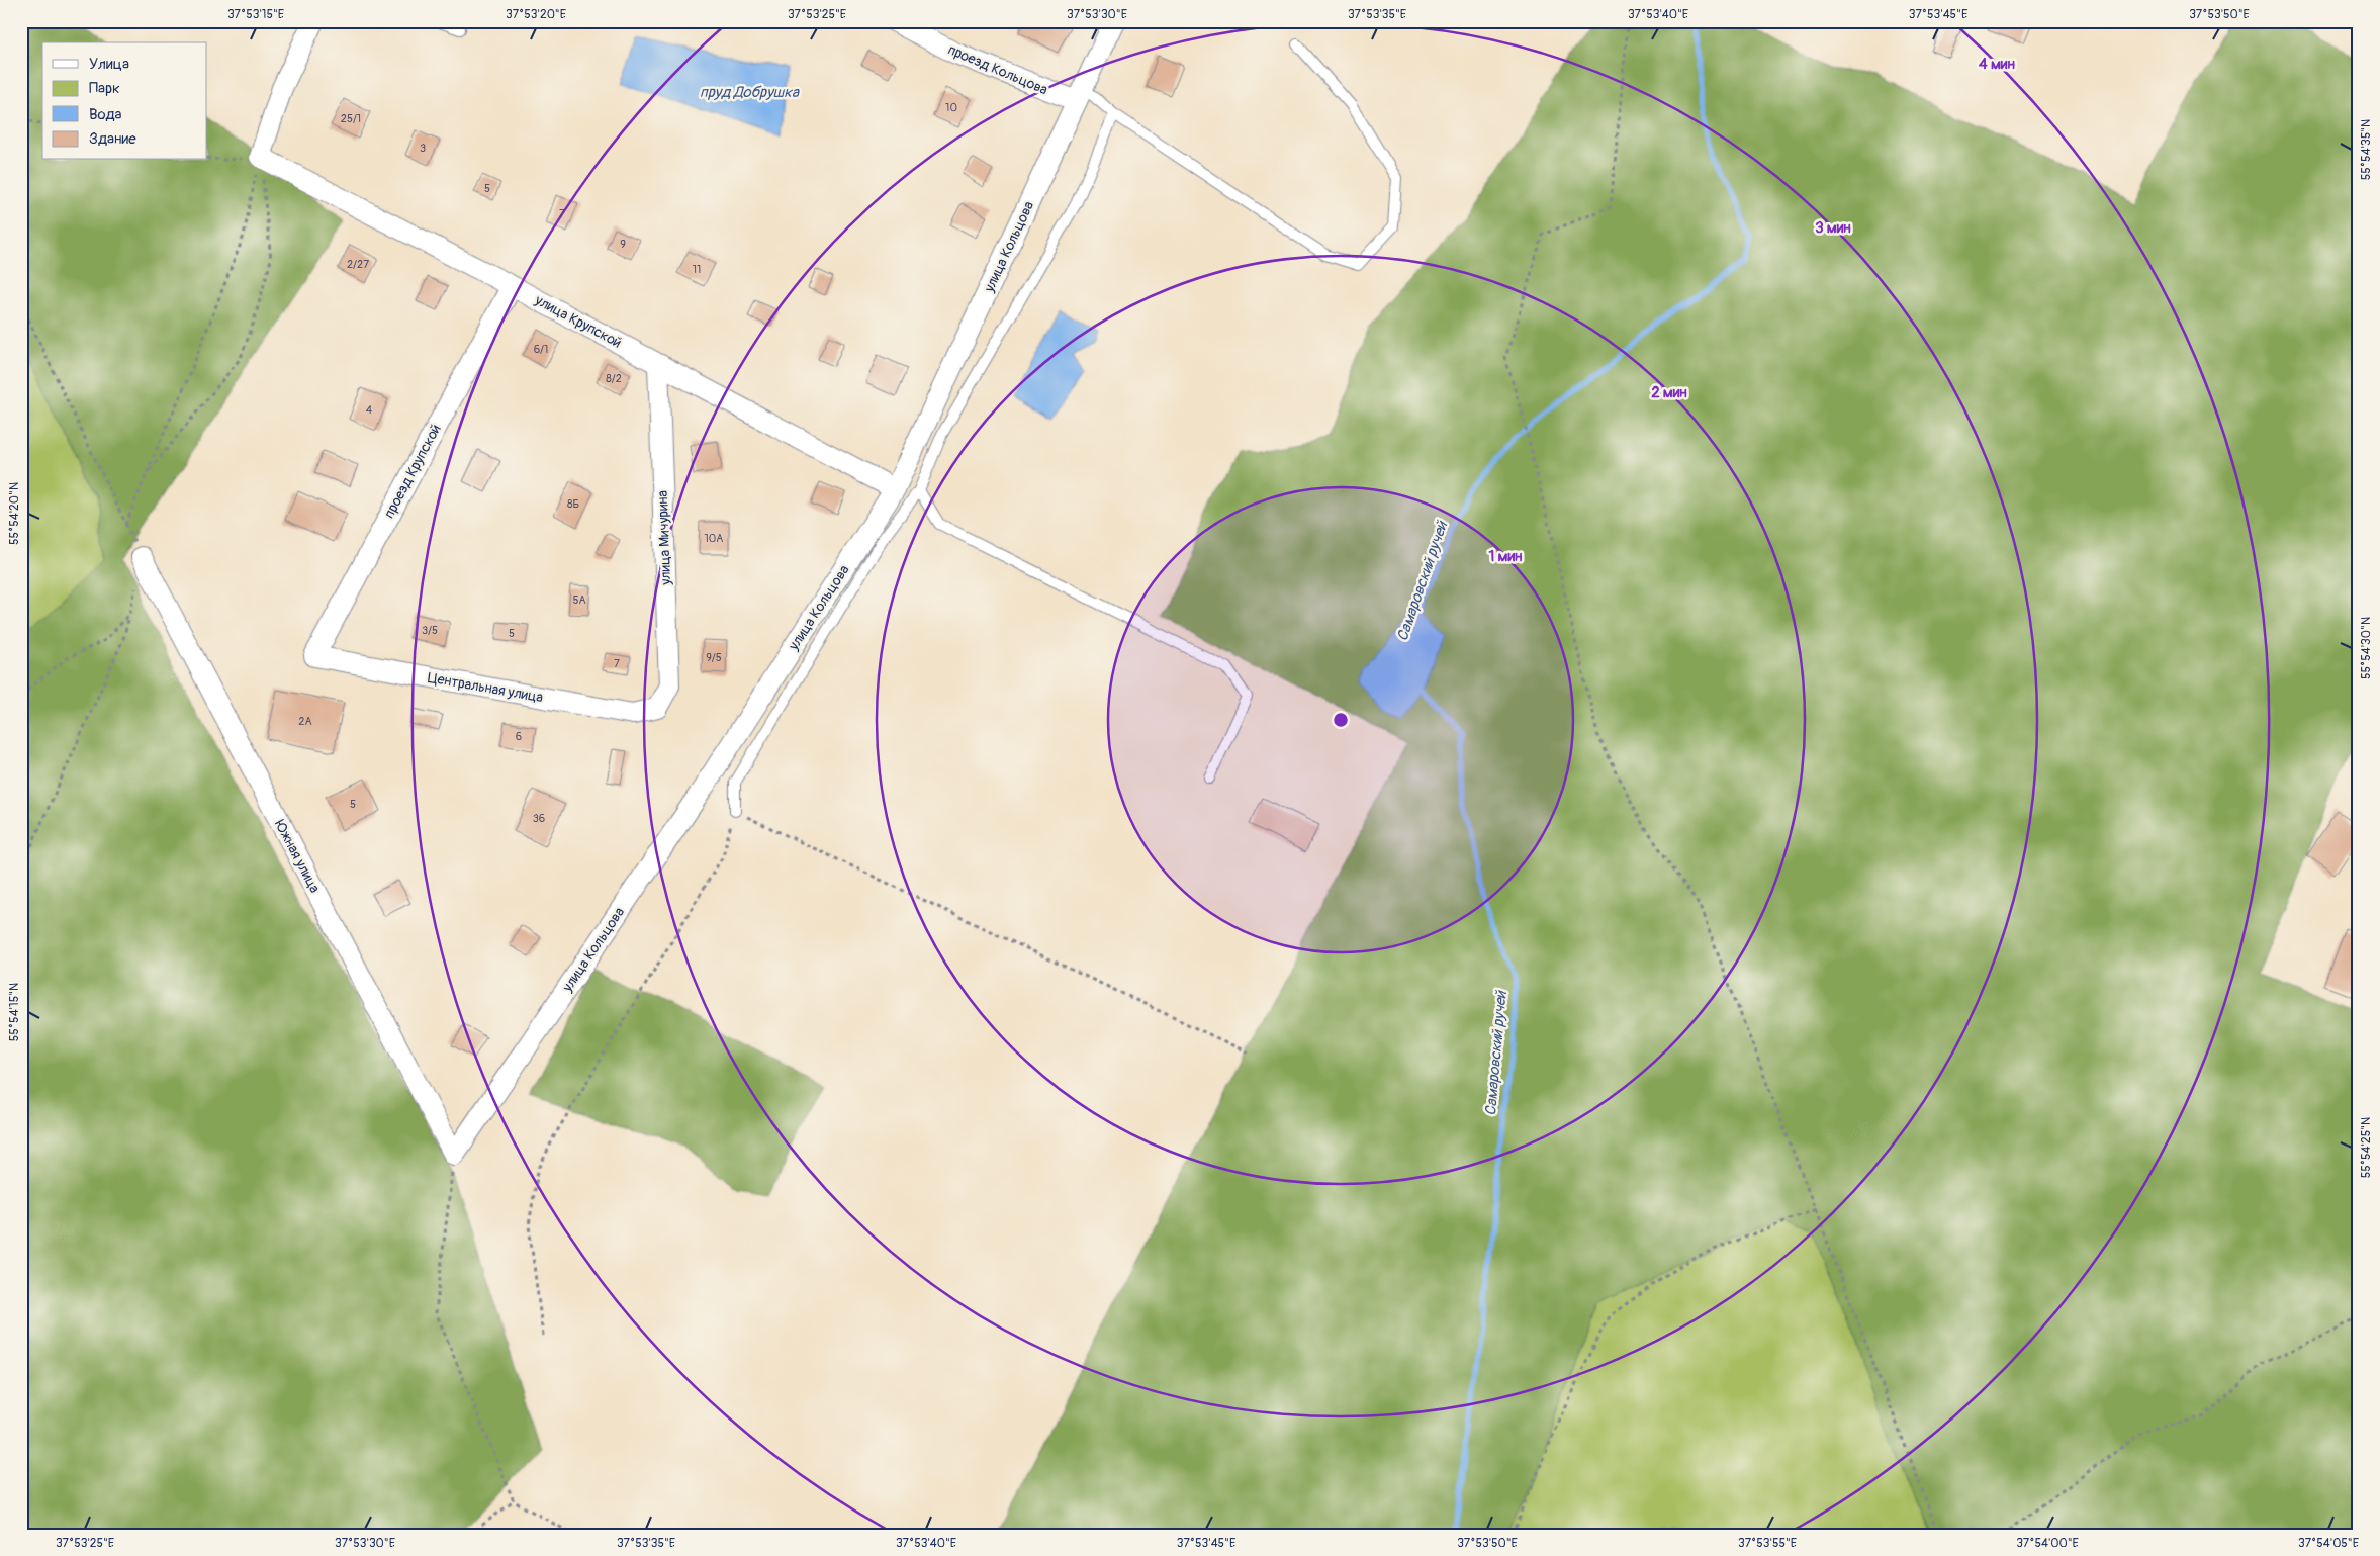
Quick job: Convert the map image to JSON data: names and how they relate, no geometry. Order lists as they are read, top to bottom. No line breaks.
{"streets":{"street":["проезд Кольцова","улица Кольцова","улица Крупской","проезд Крупской","улица Мичурина","Центральная улица","Южная улица"]},"crossings":[["проезд Кольцова","улица Кольцова"],["улица Кольцова","улица Крупской"],["улица Кольцова","Южная улица"],["улица Крупской","проезд Крупской"],["улица Крупской","улица Мичурина"],["проезд Крупской","Центральная улица"],["улица Мичурина","Центральная улица"]],"water":["пруд Добрушка","Самаровский ручей"],"house_numbers":["10","25/1","3","5","7","9","2/27","11","6/1","8/2","4","8Б","10А","5А","3/5","5","9/5","7","2А","6","5","36"],"legend":["Улица","Парк","Вода","Здание"],"coordinates":["37°53'15\"E","37°53'20\"E","37°53'25\"E","37°53'30\"E","37°53'35\"E","37°53'40\"E","37°53'45\"E","37°53'50\"E","55°54'35\"N","55°54'20\"N","55°54'30\"N","55°54'15\"N","55°54'25\"N","37°53'55\"E","37°54'00\"E","37°54'05\"E"],"rings":["4 мин","3 мин","2 мин","1 мин"]}
